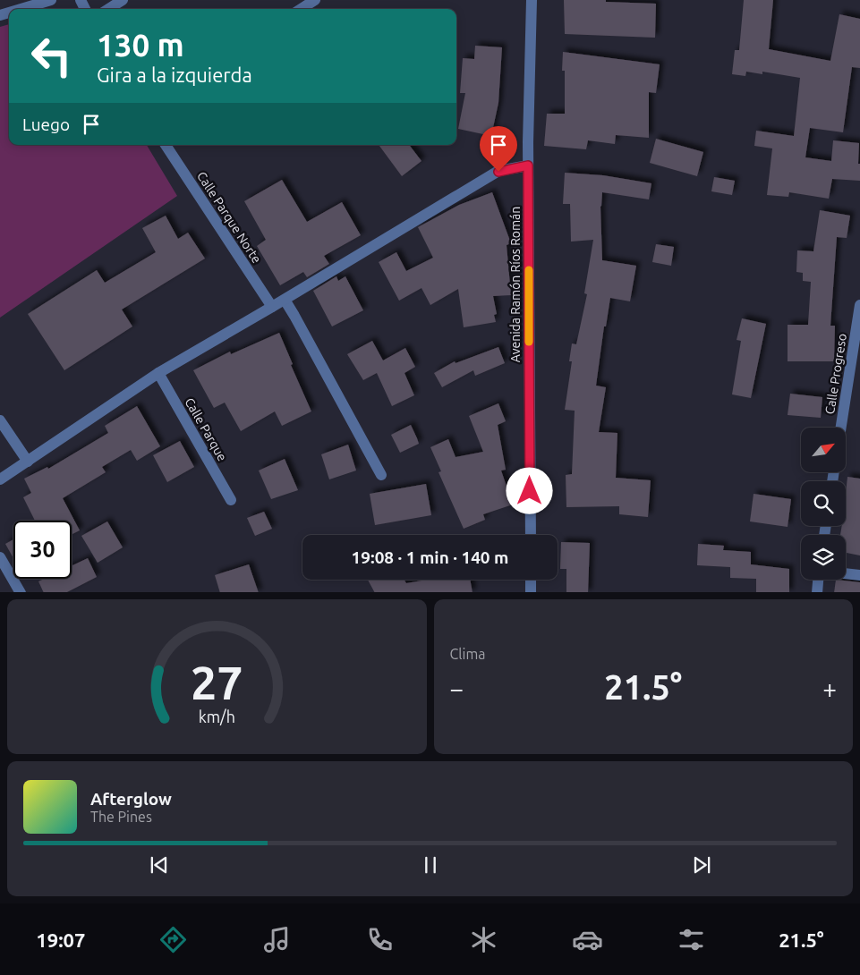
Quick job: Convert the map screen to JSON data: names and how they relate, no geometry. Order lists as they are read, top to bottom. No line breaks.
{"streets":{"street":["Calle Parque Norte","Avenida Ramón Ríos Román","Calle Progreso","Calle Parque"]},"north":"top right","page":{"turn":["130 m","Gira a la izquierda"],"then":"Luego","limit":"30","trip":"19:08 · 1 min · 140 m","tile":"Clima","heat":["−","21.5°","+"],"song":["Afterglow","The Pines"],"tabs":["19:07","21.5°"],"gauge":["27","km/h"]}}
